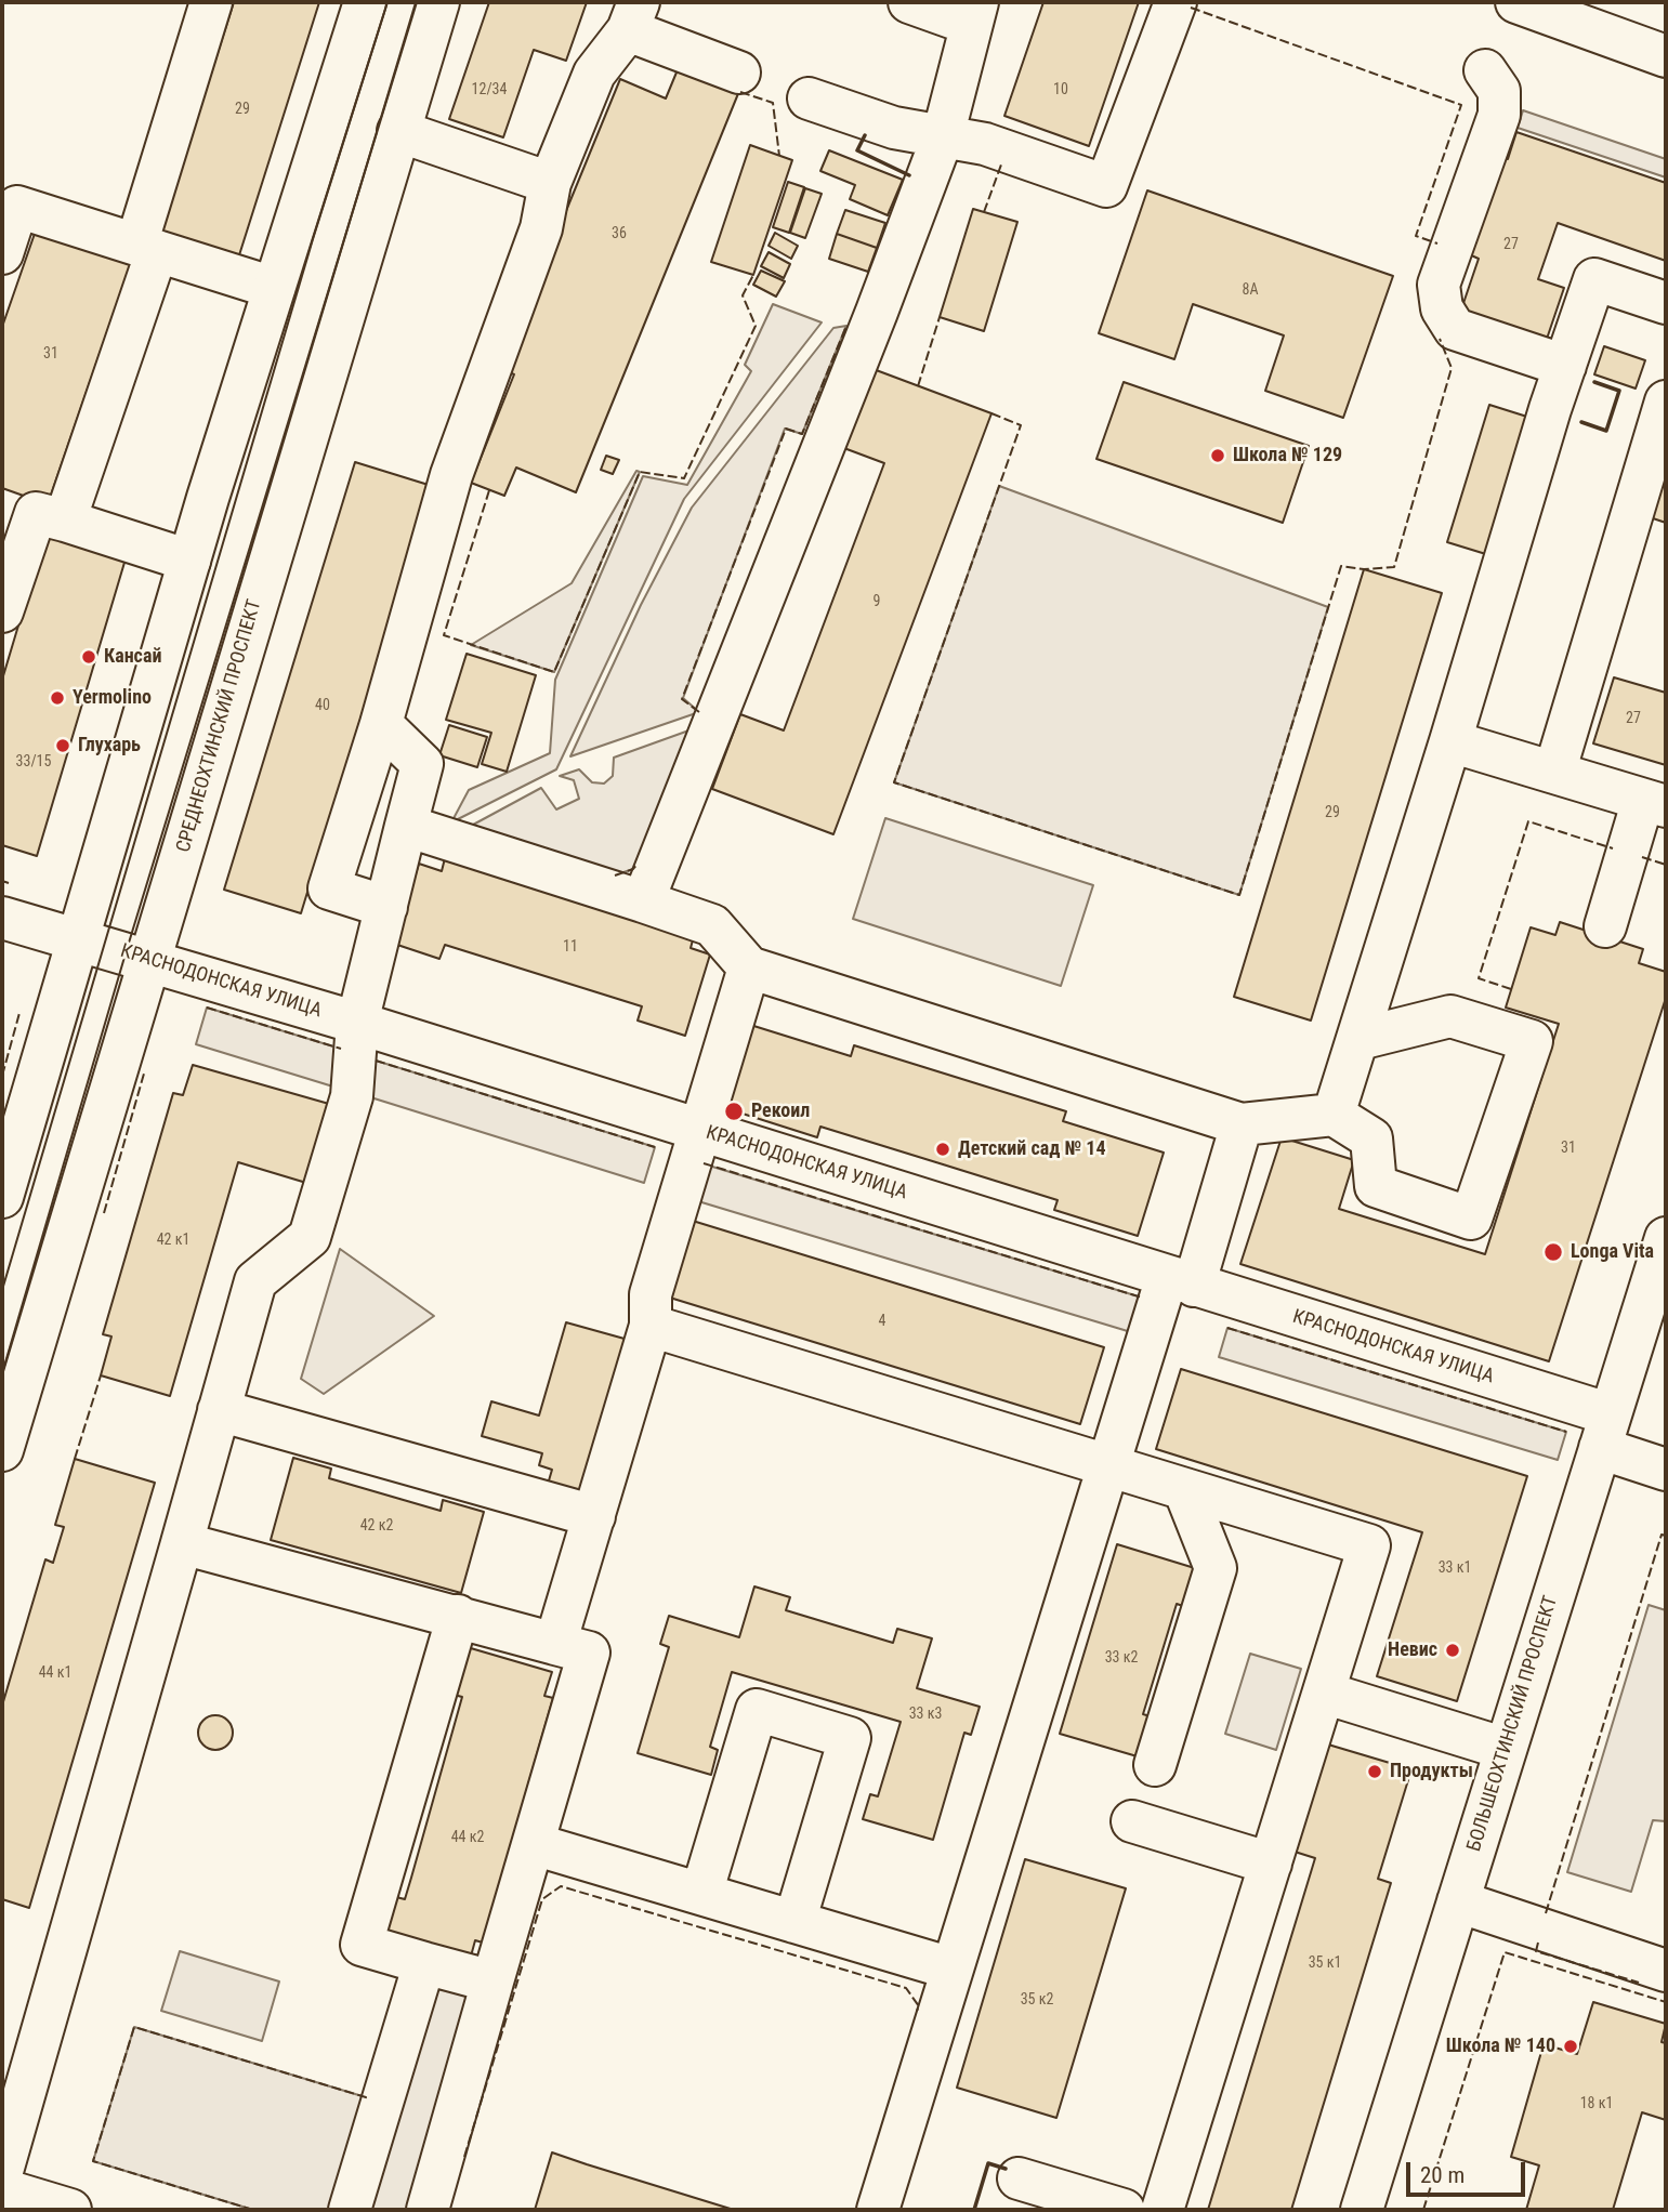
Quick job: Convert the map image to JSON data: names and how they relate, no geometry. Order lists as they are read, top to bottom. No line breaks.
{"streets":{"street":["СРЕДНЕОХТИНСКИЙ ПРОСПЕКТ","КРАСНОДОНСКАЯ УЛИЦА","БОЛЬШЕОХТИНСКИЙ ПРОСПЕКТ"]},"crossings":[["СРЕДНЕОХТИНСКИЙ ПРОСПЕКТ","КРАСНОДОНСКАЯ УЛИЦА"],["КРАСНОДОНСКАЯ УЛИЦА","БОЛЬШЕОХТИНСКИЙ ПРОСПЕКТ"]],"places":["Школа № 129","Кансай","Yermolino","Глухарь","Рекоил","Детский сад № 14","Longa Vita","Невис","Продукты","Школа № 140"],"house_numbers":["12/34","10","29","36","27","8А","31","9","40","27","33/15","29","11","31","42 к1","4","42 к2","33 к1","33 к2","44 к1","33 к3","44 к2","35 к1","35 к2","18 к1"],"scale_bar":"20 m"}
